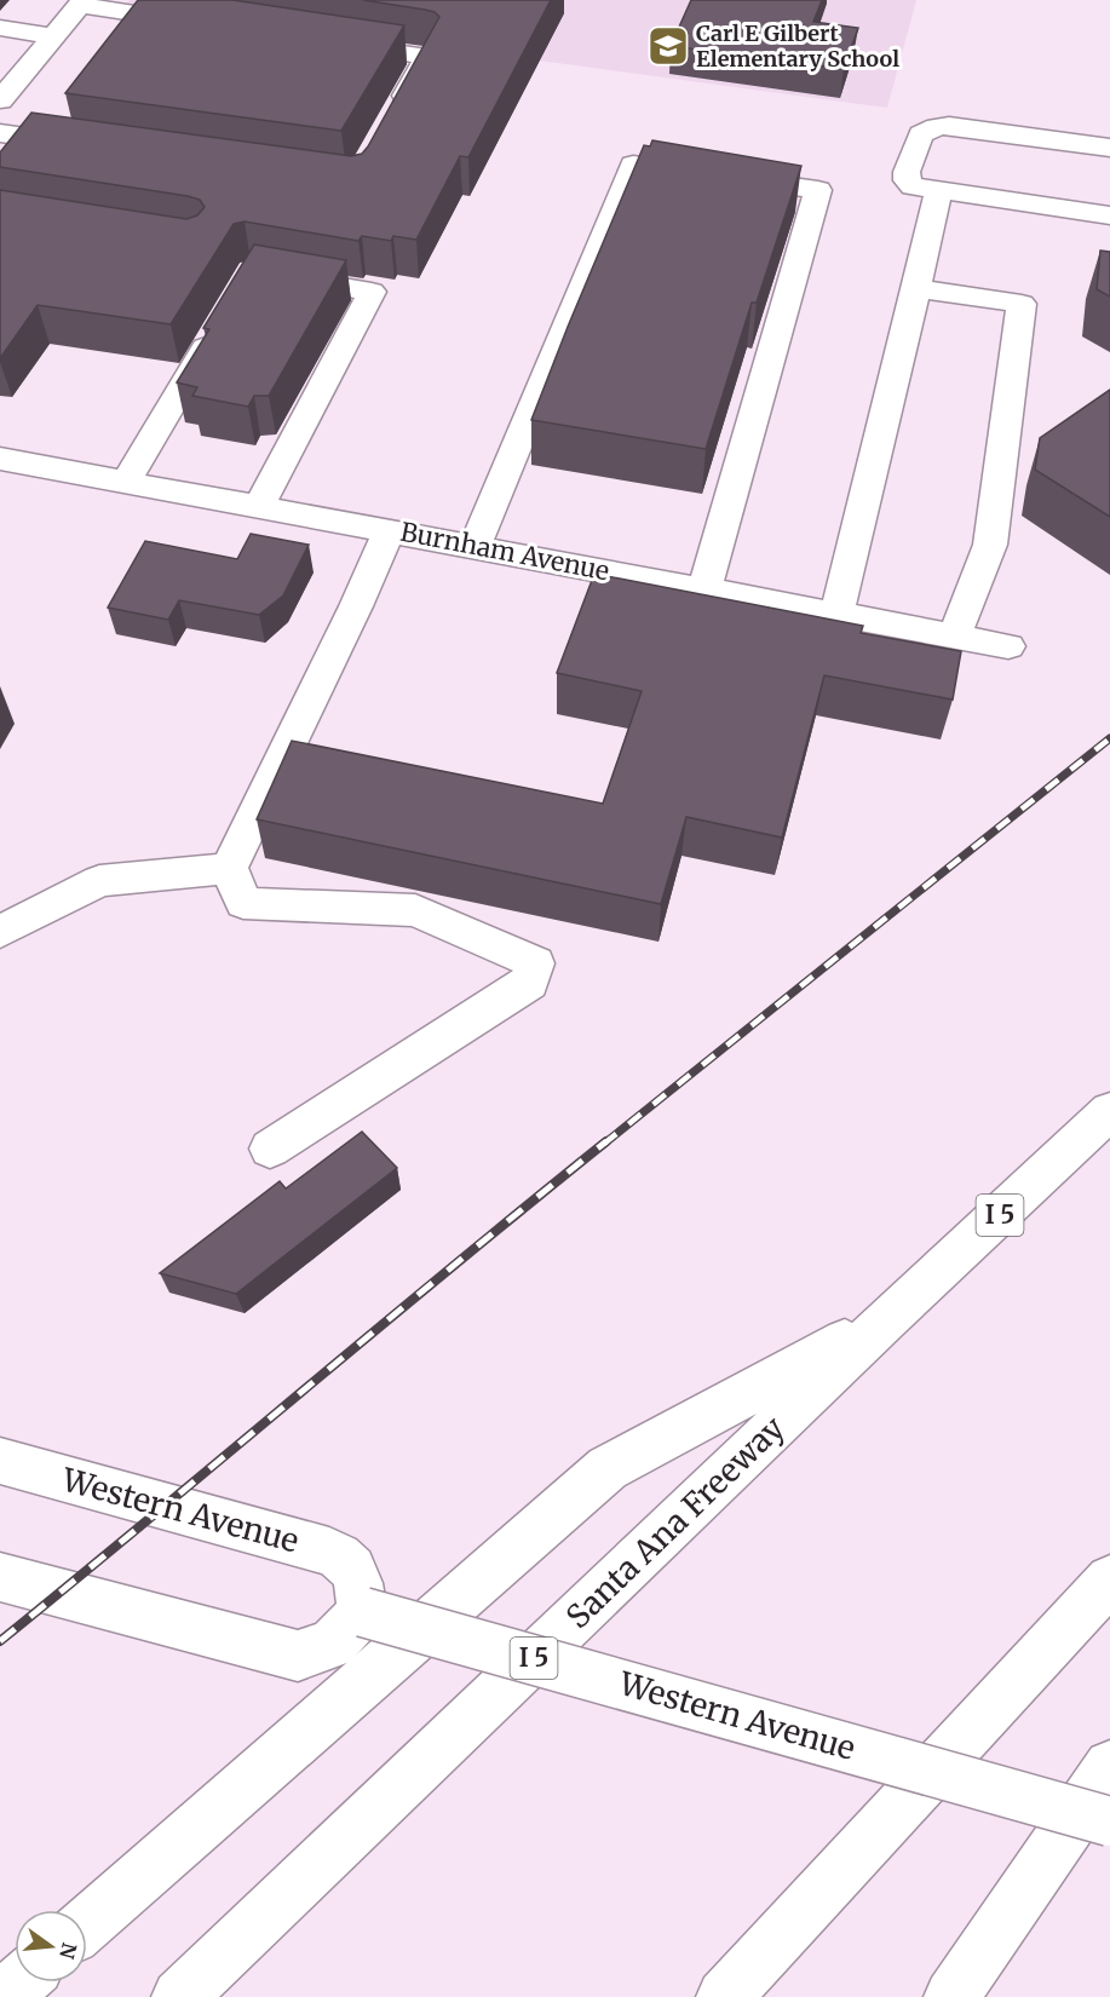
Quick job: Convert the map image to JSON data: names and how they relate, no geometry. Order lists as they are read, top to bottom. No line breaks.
{"streets":{"main road":["Burnham Avenue","I 5","Western Avenue","Santa Ana Freeway"]},"places":{"school or university":["Carl E Gilbert Elementary School"]},"north":"right"}
